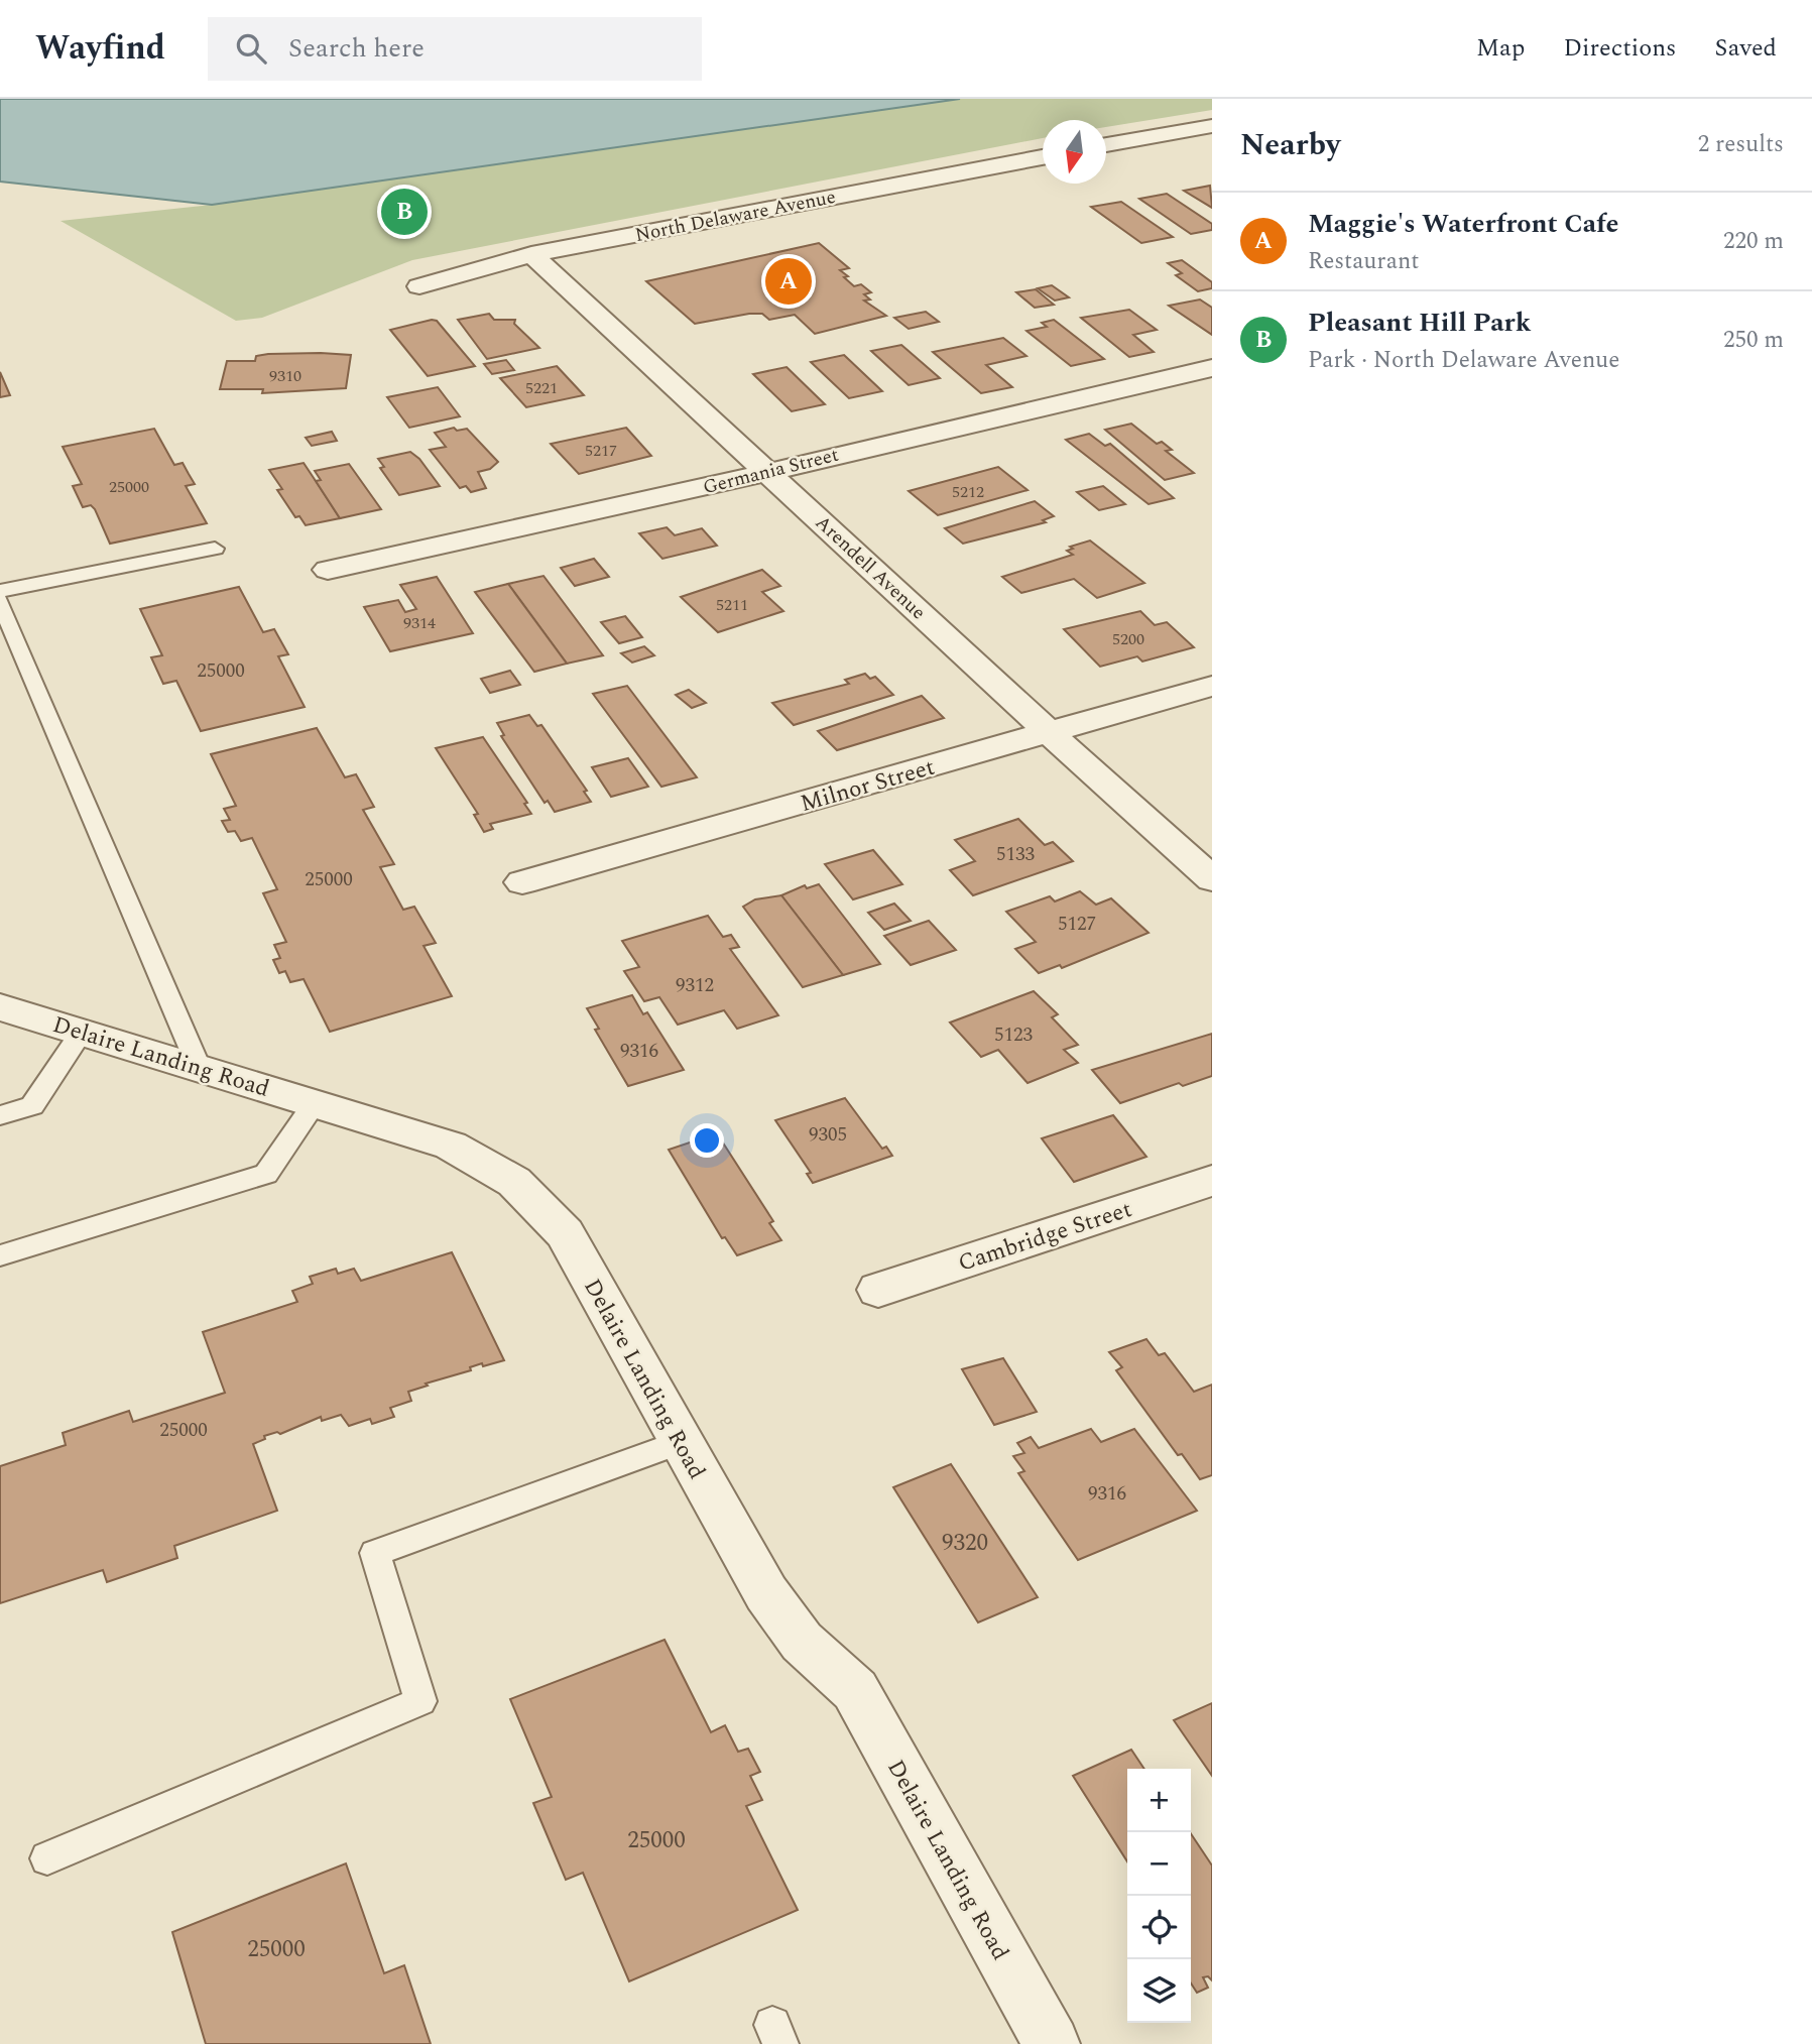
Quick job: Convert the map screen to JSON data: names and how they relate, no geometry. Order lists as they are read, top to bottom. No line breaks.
{"streets":{"street":["North Delaware Avenue","Germania Street","Arendell Avenue","Milnor Street","Delaire Landing Road","Cambridge Street"]},"crossings":[["North Delaware Avenue","Arendell Avenue"],["Germania Street","Arendell Avenue"],["Arendell Avenue","Milnor Street"]],"house_numbers":["9310","5221","5217","25000","5212","5211","9314","5200","25000","5133","25000","5127","9312","5123","9316","9305","25000","9316","9320","25000","25000"],"north":"bottom","page":{"header":"Wayfind","search":"Search here","nav":["Map","Directions","Saved"],"heading":["Nearby","2 results"],"pins":["B","A"],"list":[{"mark":"A","name":"Maggie's Waterfront Cafe","note":"Restaurant","value":"220 m"},{"mark":"B","name":"Pleasant Hill Park","note":"Park · North Delaware Avenue","value":"250 m"}],"map_buttons":["+","−"]}}
